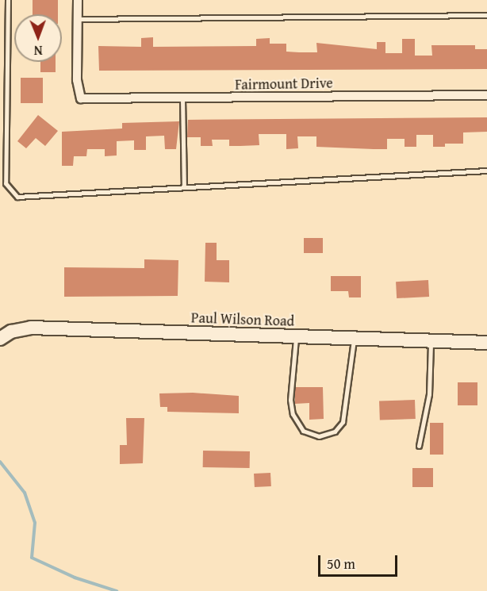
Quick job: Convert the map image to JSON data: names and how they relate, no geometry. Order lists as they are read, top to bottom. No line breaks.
{"streets":{"street":["Fairmount Drive","Paul Wilson Road"]},"scale_bar":"50 m","north":"bottom"}
